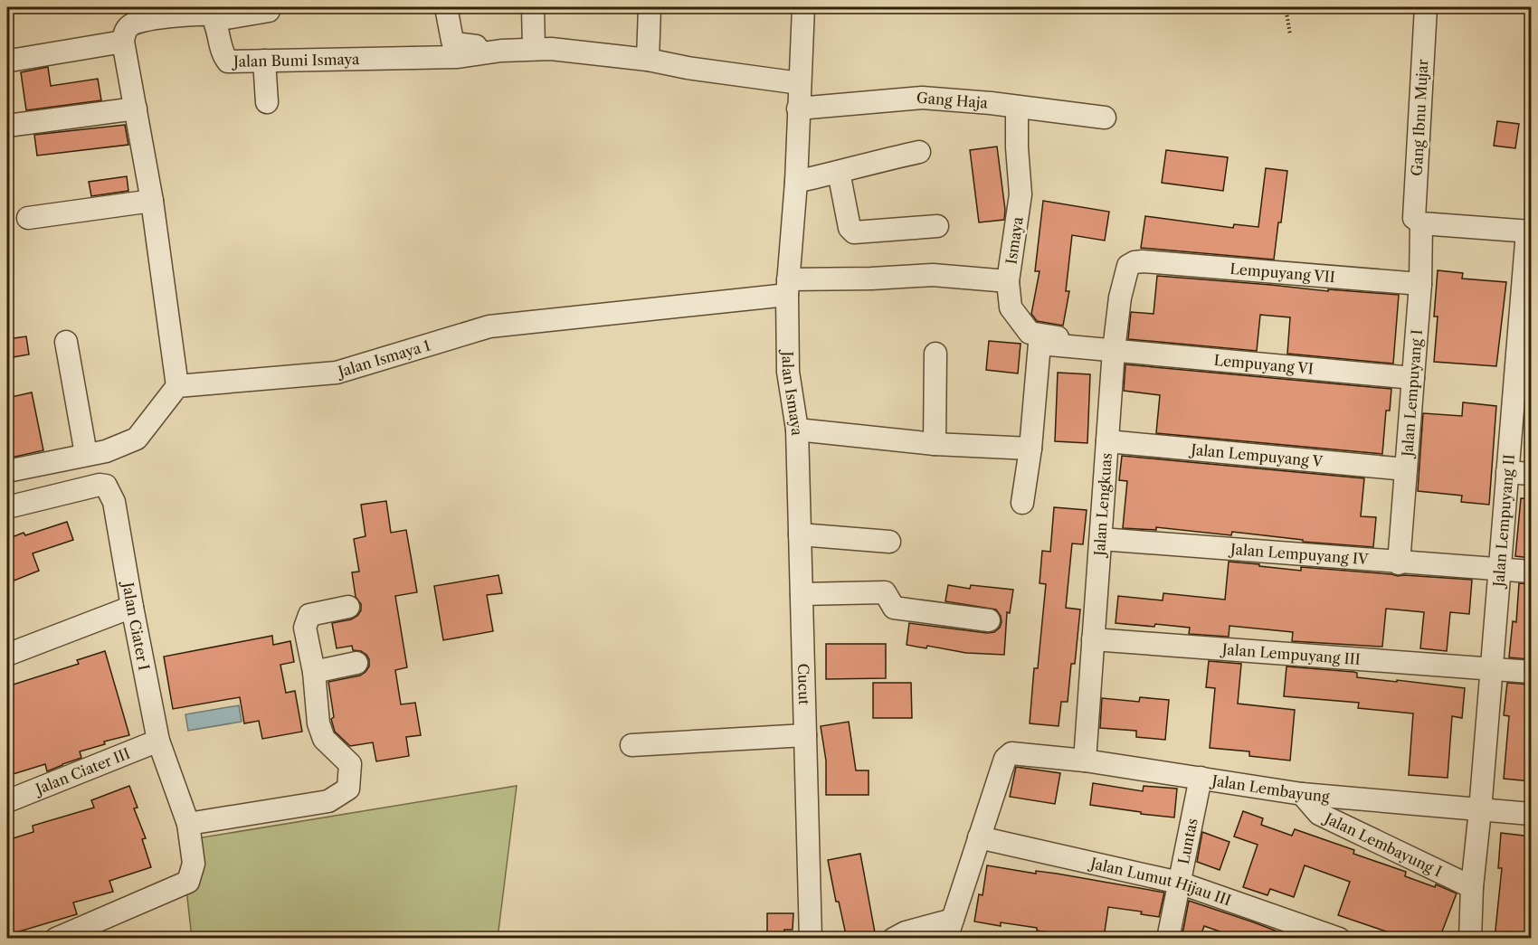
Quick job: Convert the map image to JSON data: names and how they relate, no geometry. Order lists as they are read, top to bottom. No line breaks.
{"streets":{"street":["Jalan Bumi Ismaya","Gang Haja","Gang Ibnu Mujar","Ismaya","Lempuyang VII","Jalan Ismaya 1","Lempuyang VI","Jalan Ismaya","Jalan Lempuyang I","Jalan Lempuyang V","Jalan Lengkuas","Jalan Lempuyang II","Jalan Lempuyang IV","Jalan Ciater I","Jalan Lempuyang III","Cucut","Jalan Ciater III","Jalan Lembayung","Luntas","Jalan Lembayung I","Jalan Lumut Hijau III"]},"crossings":[["Jalan Bumi Ismaya","Jalan Ismaya"],["Gang Haja","Ismaya"],["Gang Haja","Jalan Ismaya"],["Gang Ibnu Mujar","Jalan Lempuyang I"],["Ismaya","Jalan Ismaya 1"],["Lempuyang VII","Jalan Lempuyang I"],["Lempuyang VII","Jalan Lengkuas"],["Jalan Ismaya 1","Jalan Ismaya"],["Lempuyang VI","Jalan Lempuyang I"],["Lempuyang VI","Jalan Lengkuas"],["Jalan Ismaya","Cucut"],["Jalan Lempuyang I","Jalan Lempuyang V"],["Jalan Lempuyang I","Jalan Lempuyang IV"],["Jalan Lempuyang V","Jalan Lengkuas"],["Jalan Lengkuas","Jalan Lempuyang IV"],["Jalan Lengkuas","Jalan Lempuyang III"],["Jalan Lengkuas","Jalan Lembayung"],["Jalan Lempuyang II","Jalan Lempuyang IV"],["Jalan Lempuyang II","Jalan Lempuyang III"],["Jalan Lempuyang II","Jalan Lembayung"],["Jalan Lempuyang II","Jalan Lembayung I"],["Jalan Ciater I","Jalan Ciater III"],["Jalan Lembayung","Luntas"],["Jalan Lembayung","Jalan Lembayung I"],["Jalan Lembayung","Jalan Lumut Hijau III"],["Luntas","Jalan Lumut Hijau III"]]}
